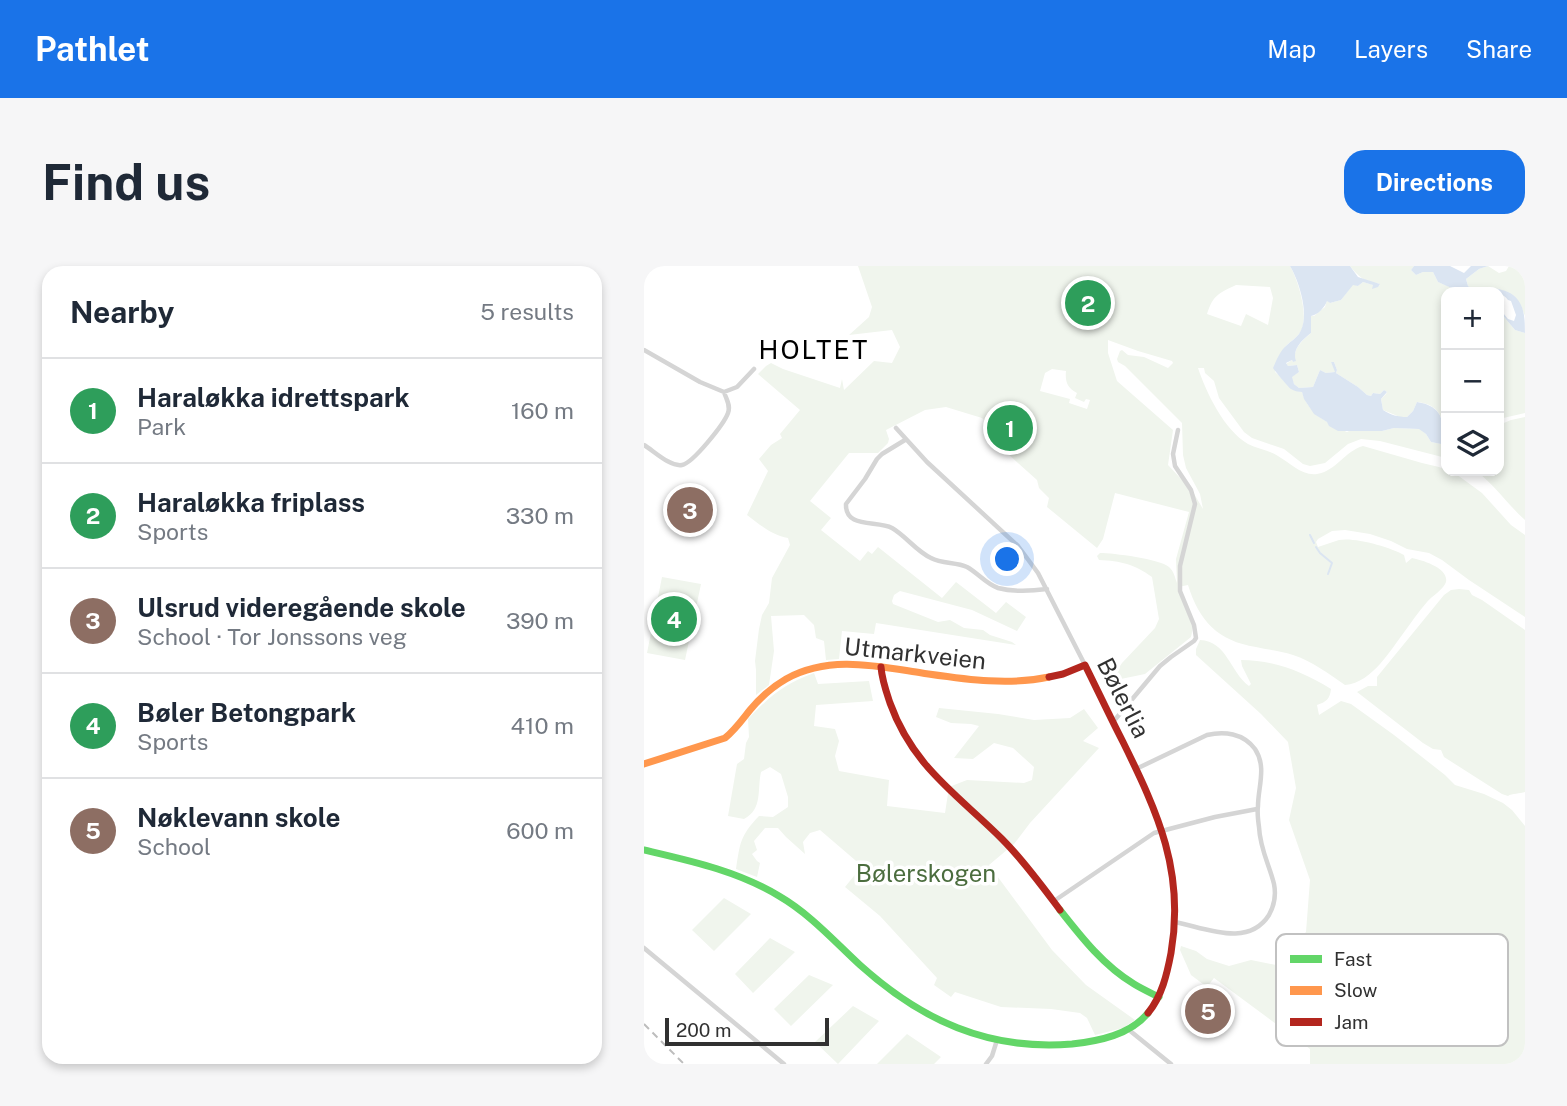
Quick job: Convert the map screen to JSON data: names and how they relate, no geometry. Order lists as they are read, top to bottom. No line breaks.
{"streets":{"street":["Utmarkveien","Bølerlia"]},"crossings":[["Utmarkveien","Bølerlia"]],"districts":["HOLTET"],"parks":["Bølerskogen"],"legend":["Fast","Slow","Jam"],"scale_bar":"200 m","page":{"header":"Pathlet","nav":["Map","Layers","Share"],"buttons":"Directions","title":"Find us","heading":["Nearby","5 results"],"pins":["2","1","3","4","5"],"map_buttons":["+","−"],"list":[{"mark":"1","name":"Haraløkka idrettspark","note":"Park","value":"160 m"},{"mark":"2","name":"Haraløkka friplass","note":"Sports","value":"330 m"},{"mark":"3","name":"Ulsrud videregående skole","note":"School · Tor Jonssons veg","value":"390 m"},{"mark":"4","name":"Bøler Betongpark","note":"Sports","value":"410 m"},{"mark":"5","name":"Nøklevann skole","note":"School","value":"600 m"}],"scale":"200 m"}}
